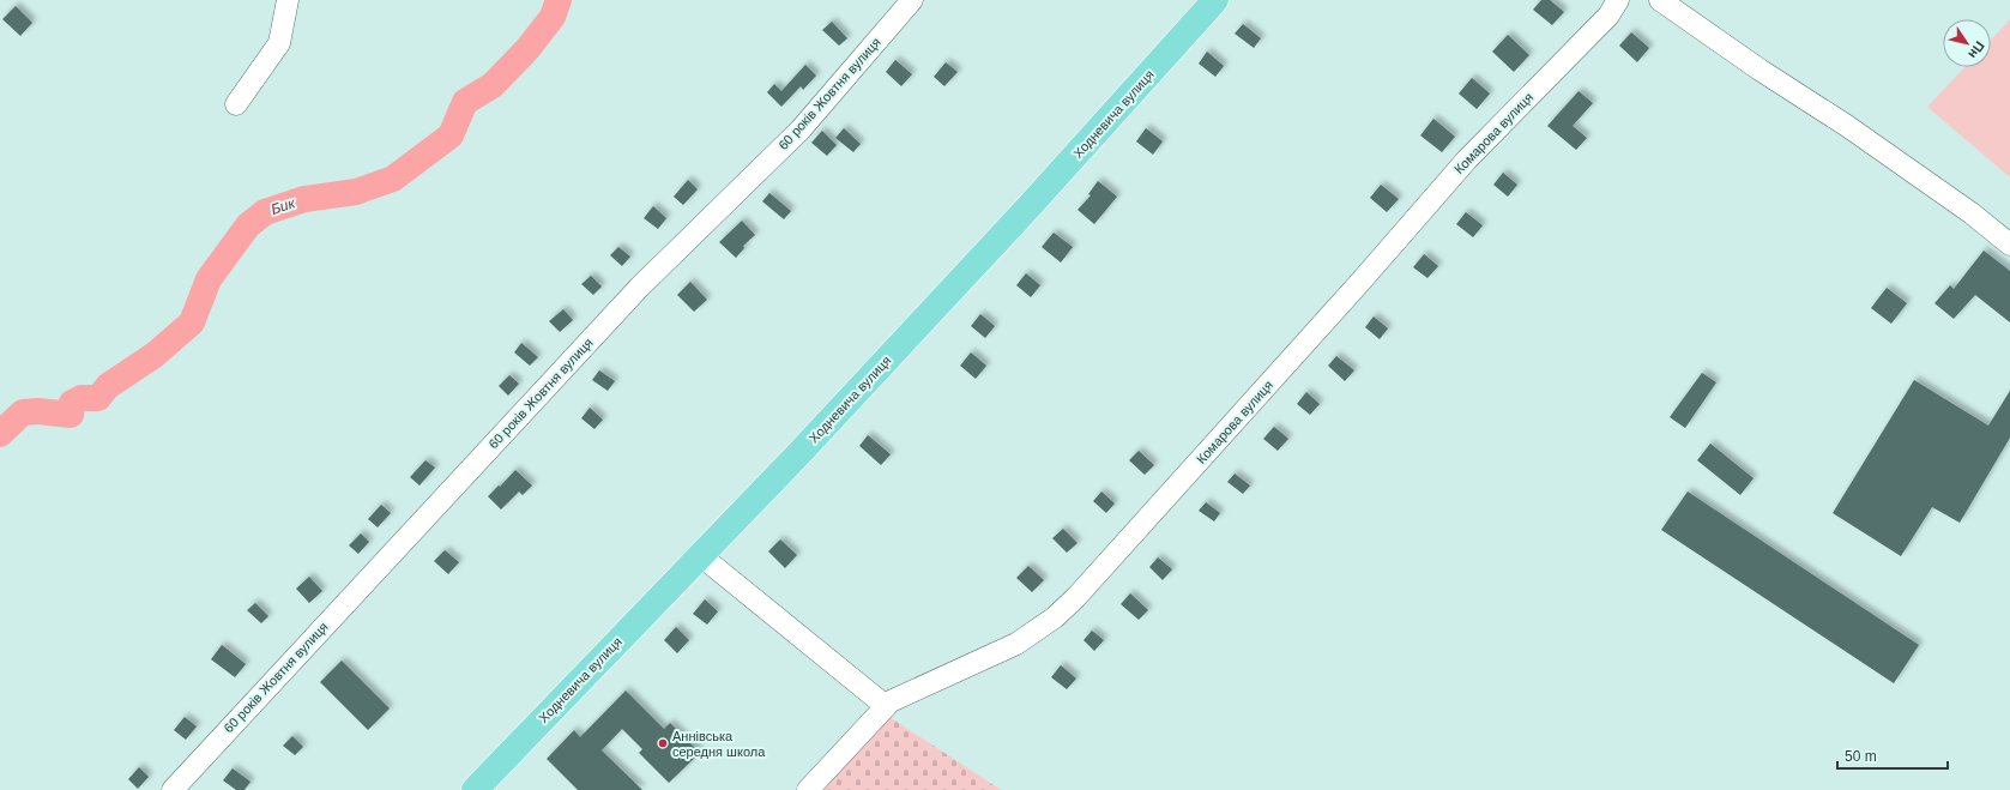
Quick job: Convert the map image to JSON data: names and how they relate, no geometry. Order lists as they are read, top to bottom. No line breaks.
{"streets":{"main road":["Ходневича вулиця"],"street":["60 років Жовтня вулиця","Комарова вулиця"]},"water":["Бик"],"places":["Аннівська середня школа"],"scale_bar":"50 m","north":"bottom right"}
